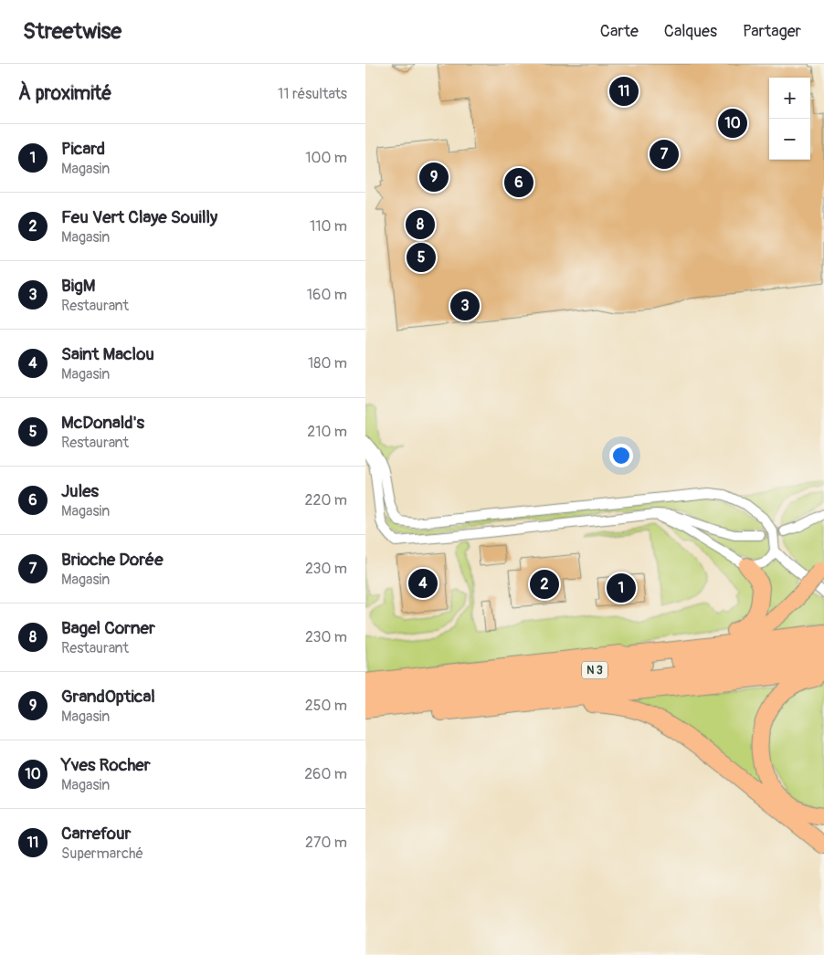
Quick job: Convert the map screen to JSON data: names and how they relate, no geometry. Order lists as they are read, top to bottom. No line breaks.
{"streets":{"highway":["N 3"]},"page":{"header":"Streetwise","nav":["Carte","Calques","Partager"],"heading":["À proximité","11 résultats"],"pins":["11","10","7","9","6","8","5","3","4","2","1"],"map_buttons":["+","−"],"list":[{"mark":"1","name":"Picard","note":"Magasin","value":"100 m"},{"mark":"2","name":"Feu Vert Claye Souilly","note":"Magasin","value":"110 m"},{"mark":"3","name":"BigM","note":"Restaurant","value":"160 m"},{"mark":"4","name":"Saint Maclou","note":"Magasin","value":"180 m"},{"mark":"5","name":"McDonald's","note":"Restaurant","value":"210 m"},{"mark":"6","name":"Jules","note":"Magasin","value":"220 m"},{"mark":"7","name":"Brioche Dorée","note":"Magasin","value":"230 m"},{"mark":"8","name":"Bagel Corner","note":"Restaurant","value":"230 m"},{"mark":"9","name":"GrandOptical","note":"Magasin","value":"250 m"},{"mark":"10","name":"Yves Rocher","note":"Magasin","value":"260 m"},{"mark":"11","name":"Carrefour","note":"Supermarché","value":"270 m"}]}}
